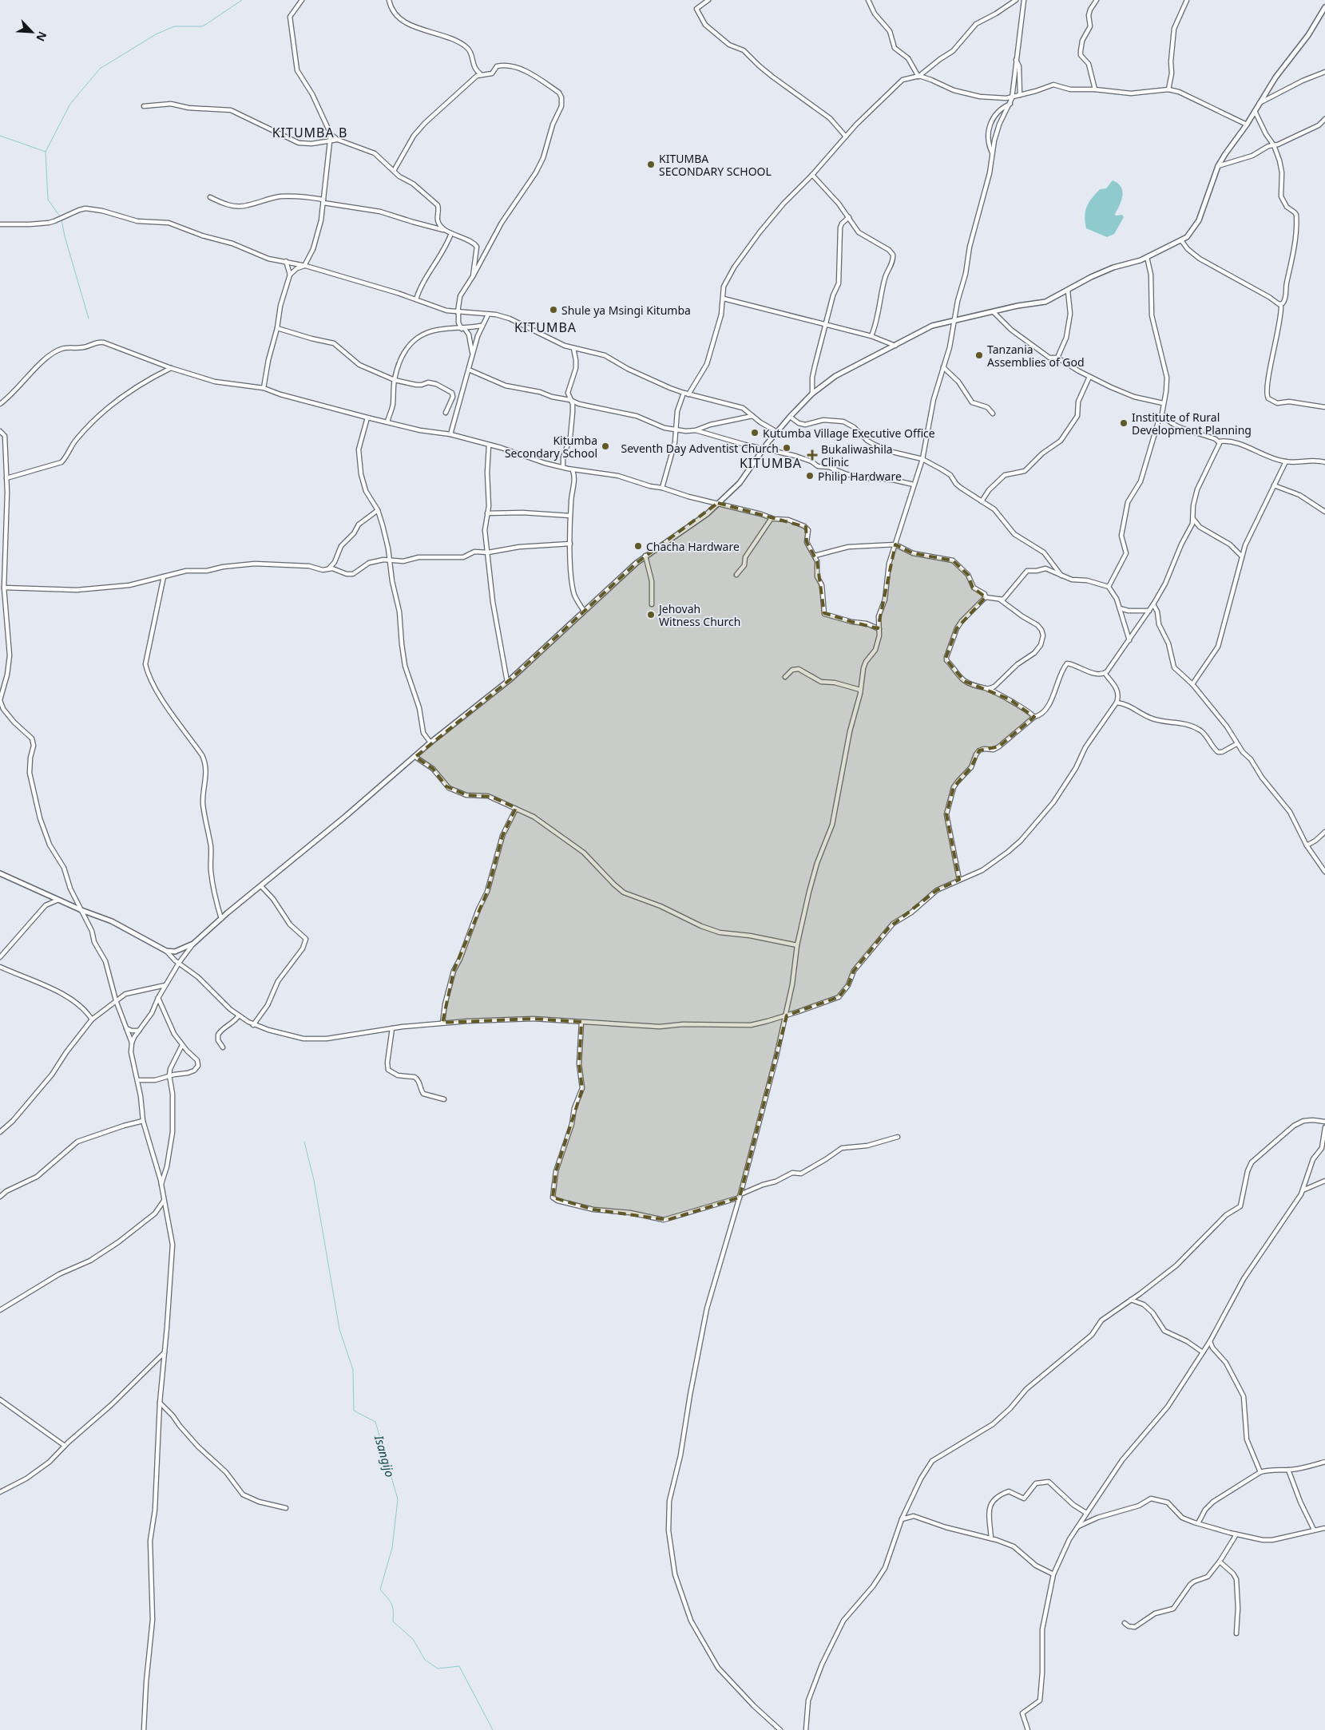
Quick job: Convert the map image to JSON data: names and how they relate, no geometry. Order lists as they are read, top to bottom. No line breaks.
{"districts":["KITUMBA B","KITUMBA","KITUMBA"],"water":["Isangijo"],"places":{"other":["KITUMBA SECONDARY SCHOOL","Shule ya Msingi Kitumba","Tanzania Assemblies of God","Institute of Rural Development Planning","Kutumba Village Executive Office","Kitumba Secondary School","Seventh Day Adventist Church","Philip Hardware","Chacha Hardware","Jehovah Witness Church"],"health":["Bukaliwashila Clinic"]},"north":"bottom right"}
